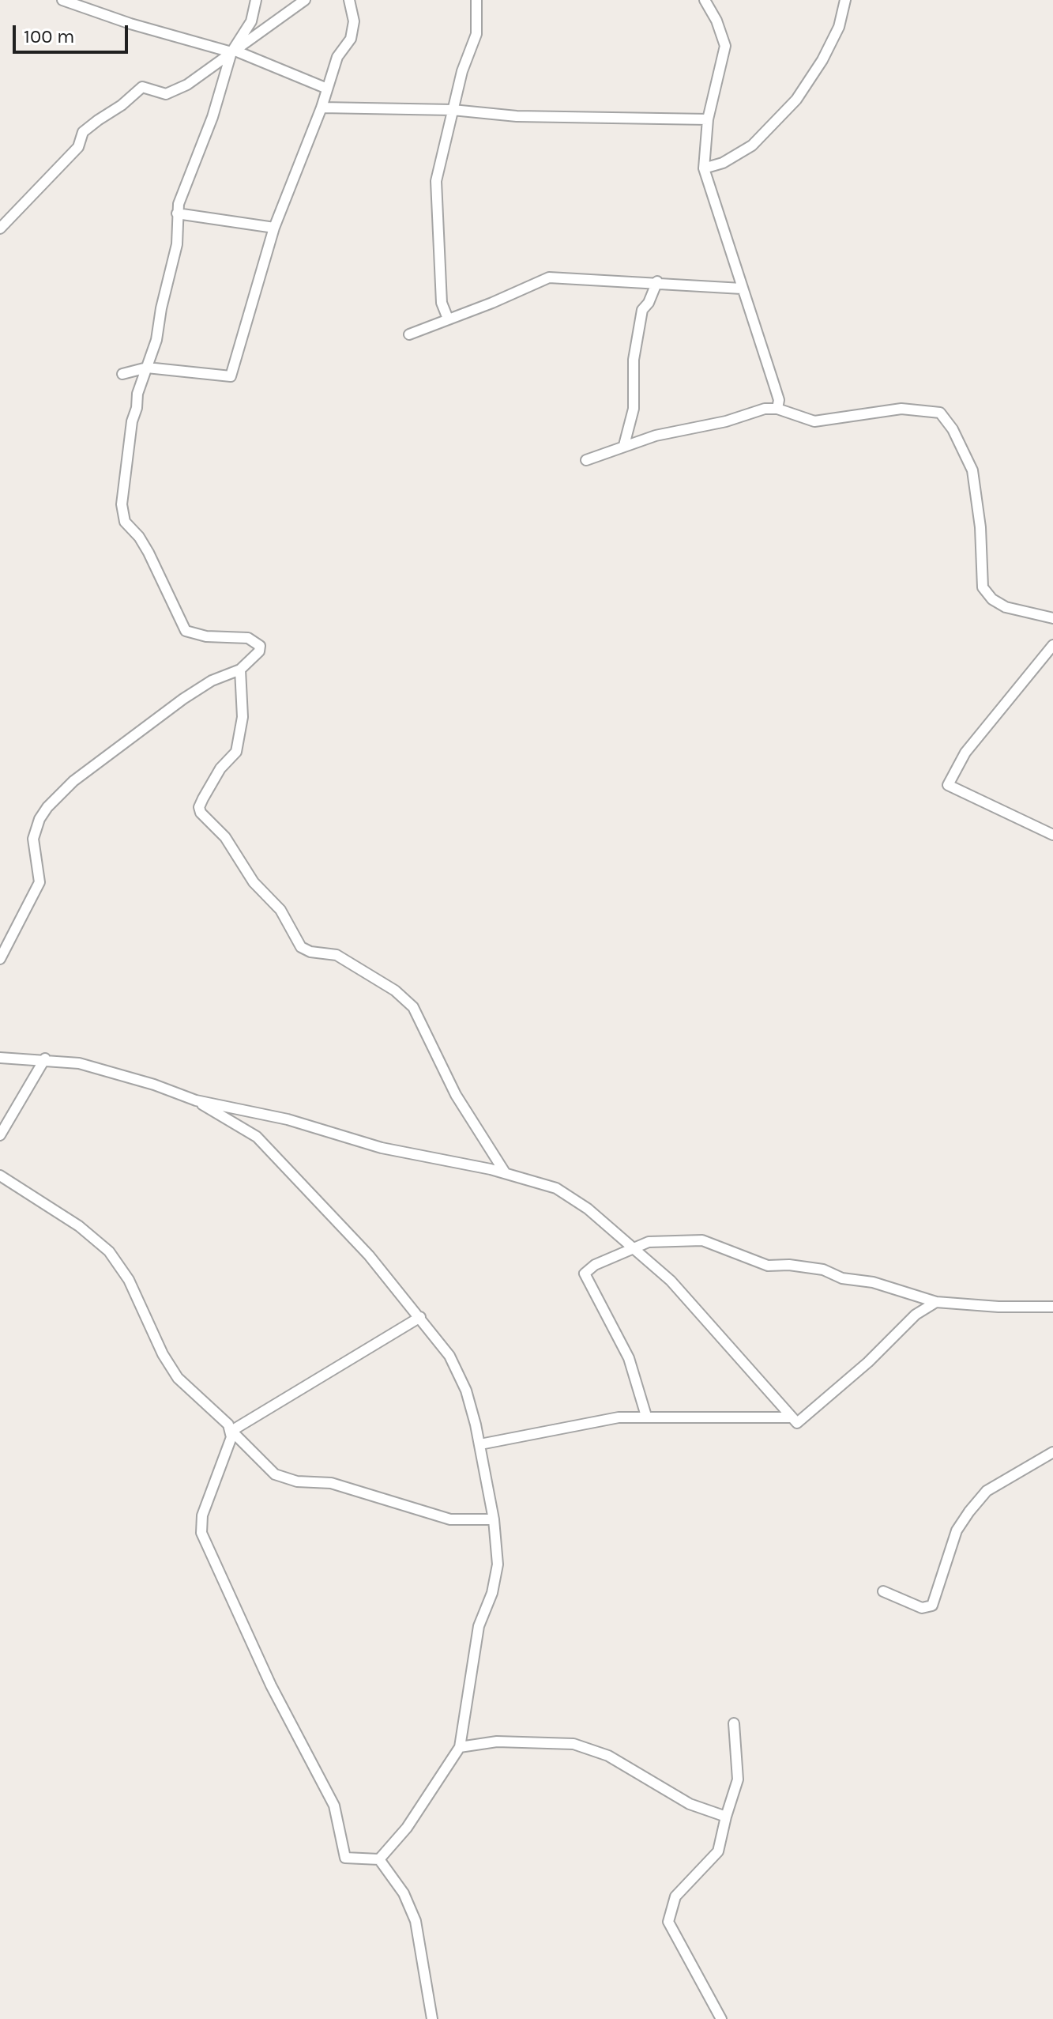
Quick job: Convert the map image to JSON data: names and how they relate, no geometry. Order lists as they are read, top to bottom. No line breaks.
{"scale_bar":"100 m"}
